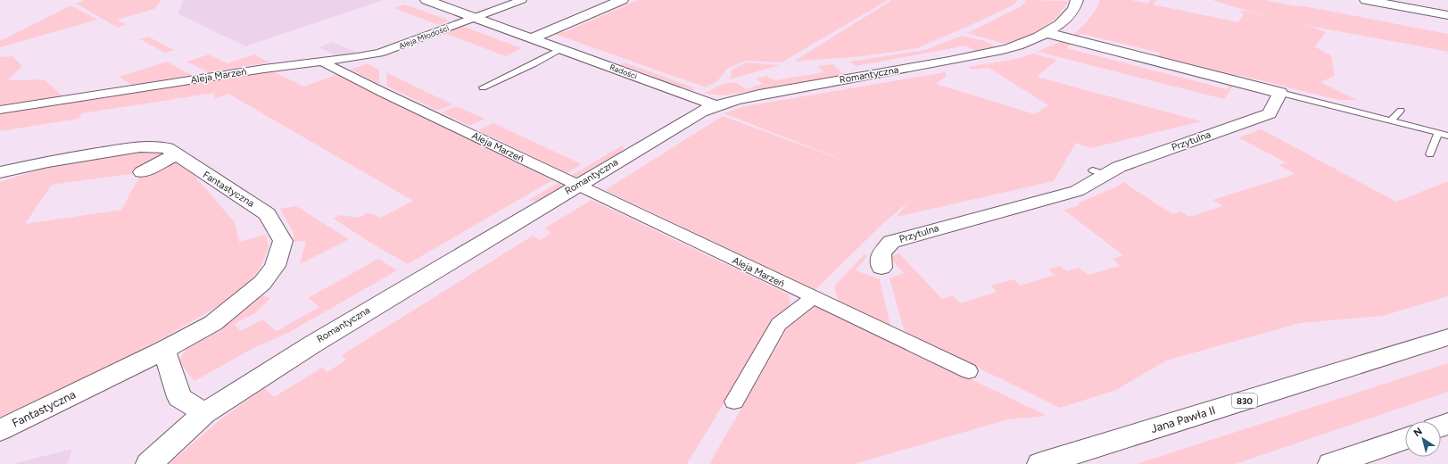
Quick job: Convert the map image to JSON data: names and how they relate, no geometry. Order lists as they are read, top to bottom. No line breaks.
{"streets":{"street":["Aleja Młodości","Radości","Romantyczna","Aleja Marzeń","Przytulna","Fantastyczna","830","Jana Pawła II"]},"crossings":[["Aleja Młodości","Radości"],["Aleja Młodości","Aleja Marzeń"],["Radości","Romantyczna"],["Romantyczna","Aleja Marzeń"]],"north":"top left"}
